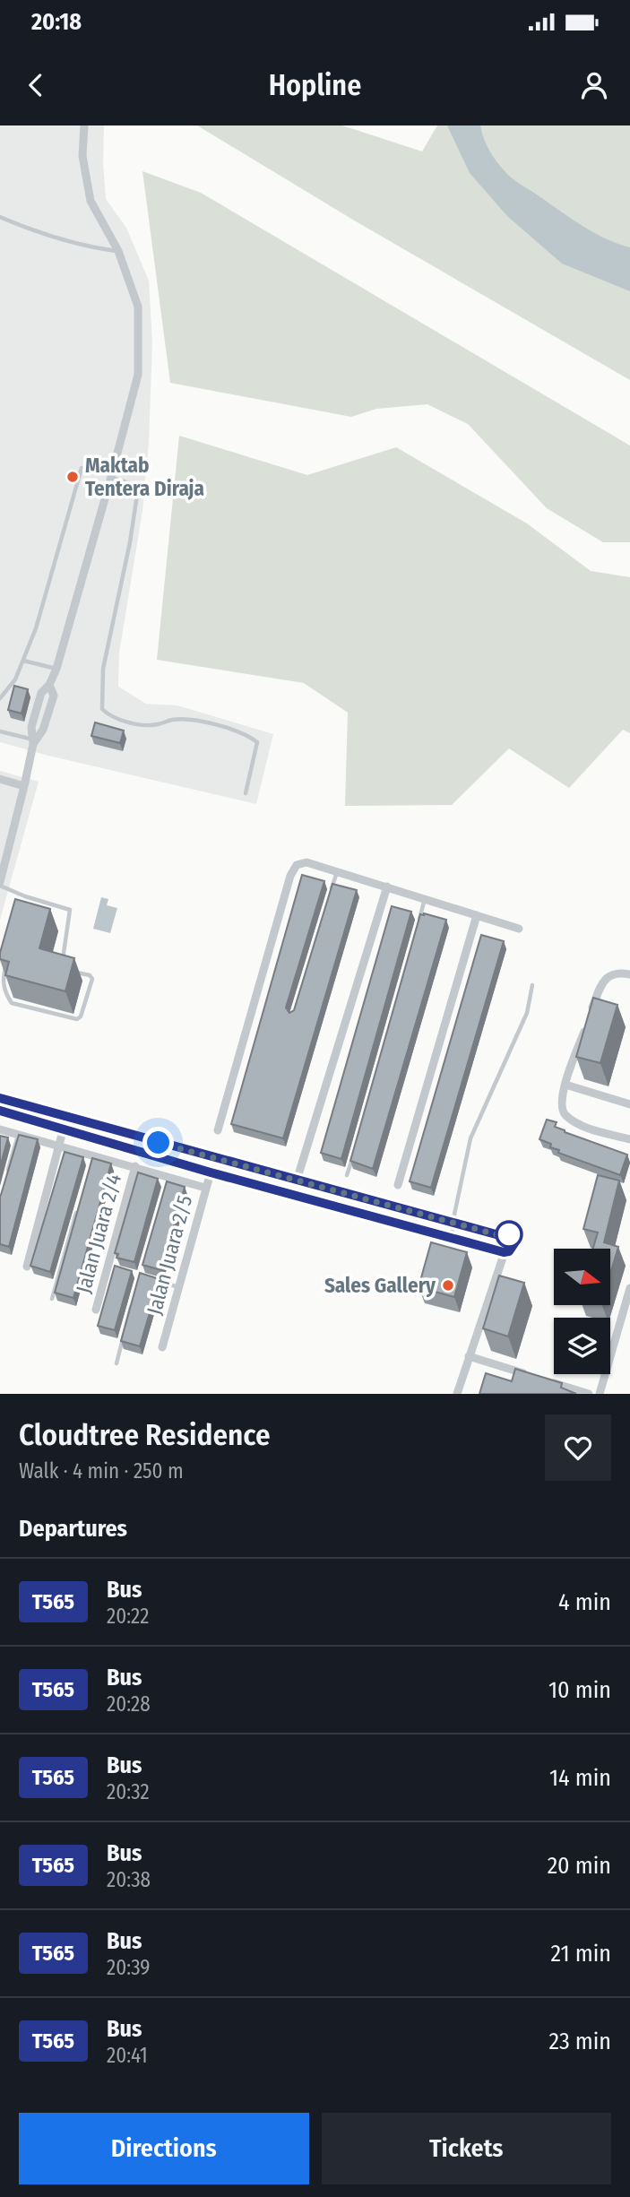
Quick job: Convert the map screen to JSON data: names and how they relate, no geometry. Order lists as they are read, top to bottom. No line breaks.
{"streets":{"street":["Jalan Juara 2/4","Jalan Juara 2/5"]},"places":["Maktab Tentera Diraja","Sales Gallery"],"lines":["bus line T565"],"north":"right","page":{"status":"20:18","header":"Hopline","heading":[["Cloudtree Residence","Walk · 4 min · 250 m"],"Departures"],"list":[{"mark":"T565","name":"Bus","note":"20:22","value":"4 min"},{"mark":"T565","name":"Bus","note":"20:28","value":"10 min"},{"mark":"T565","name":"Bus","note":"20:32","value":"14 min"},{"mark":"T565","name":"Bus","note":"20:38","value":"20 min"},{"mark":"T565","name":"Bus","note":"20:39","value":"21 min"},{"mark":"T565","name":"Bus","note":"20:41","value":"23 min"}],"buttons":["Directions","Tickets"]}}
